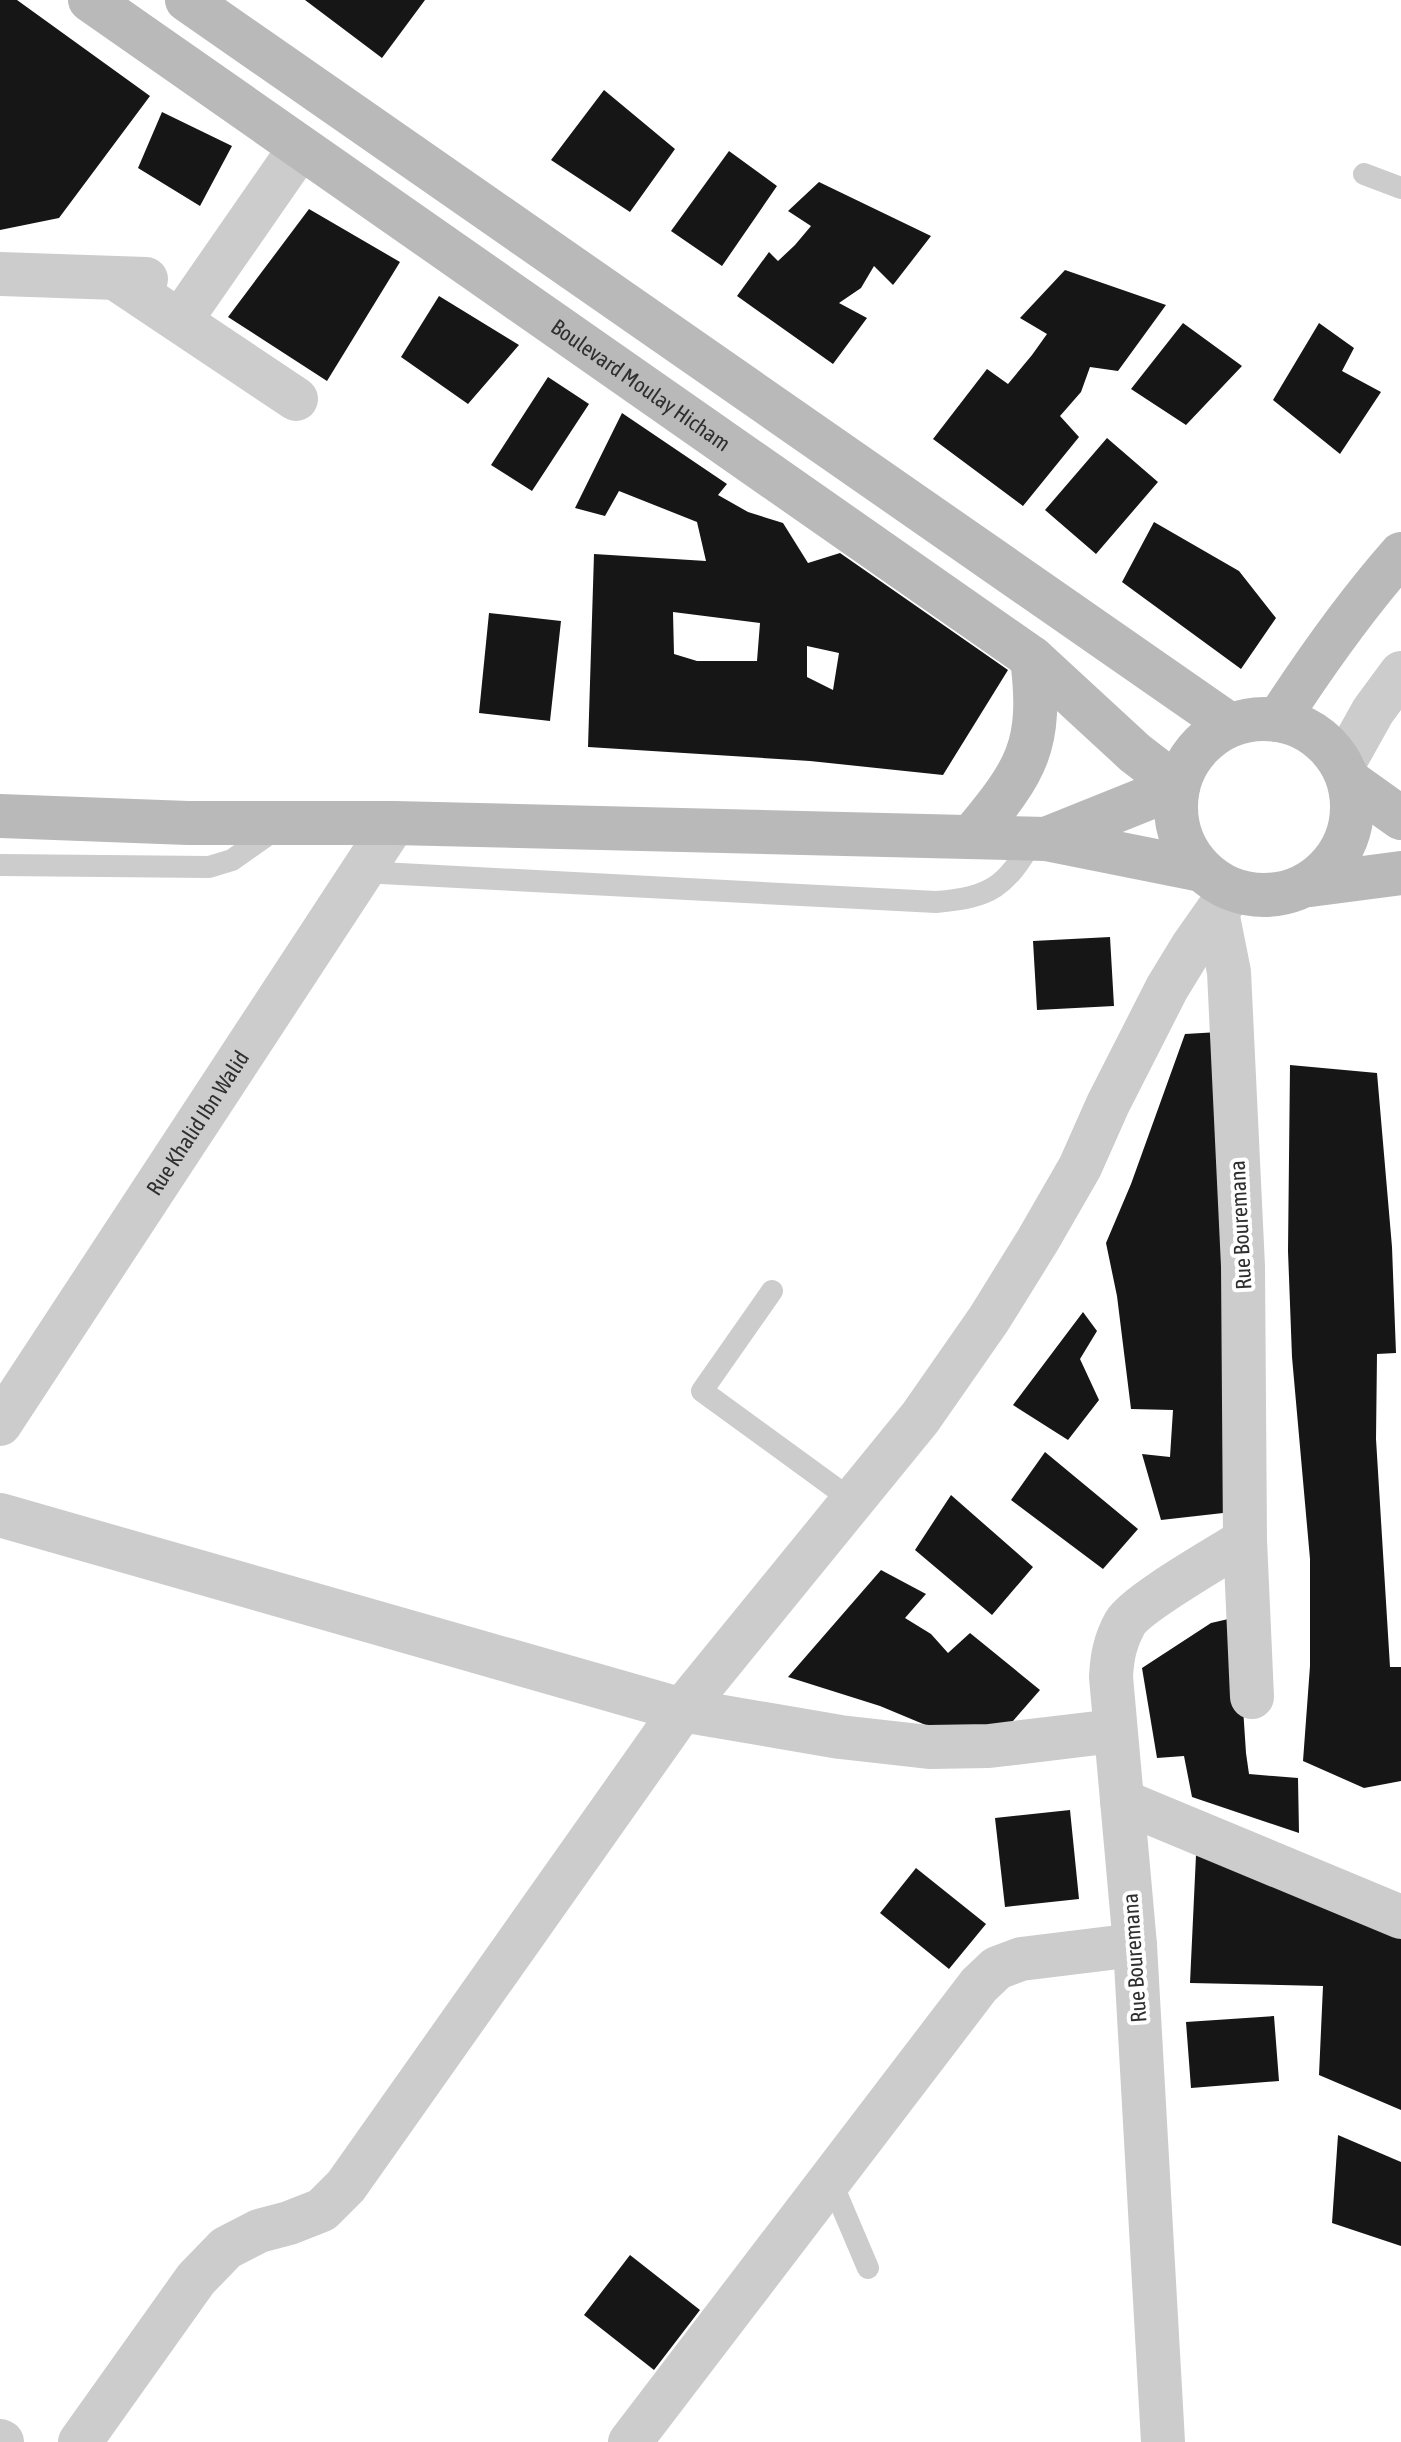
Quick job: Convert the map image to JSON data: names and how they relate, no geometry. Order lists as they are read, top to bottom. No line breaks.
{"streets":{"street":["Boulevard Moulay Hicham","Rue Khalid Ibn Walid","Rue Bouremana"]},"crossings":[["Boulevard Moulay Hicham","Rue Bouremana"]]}
